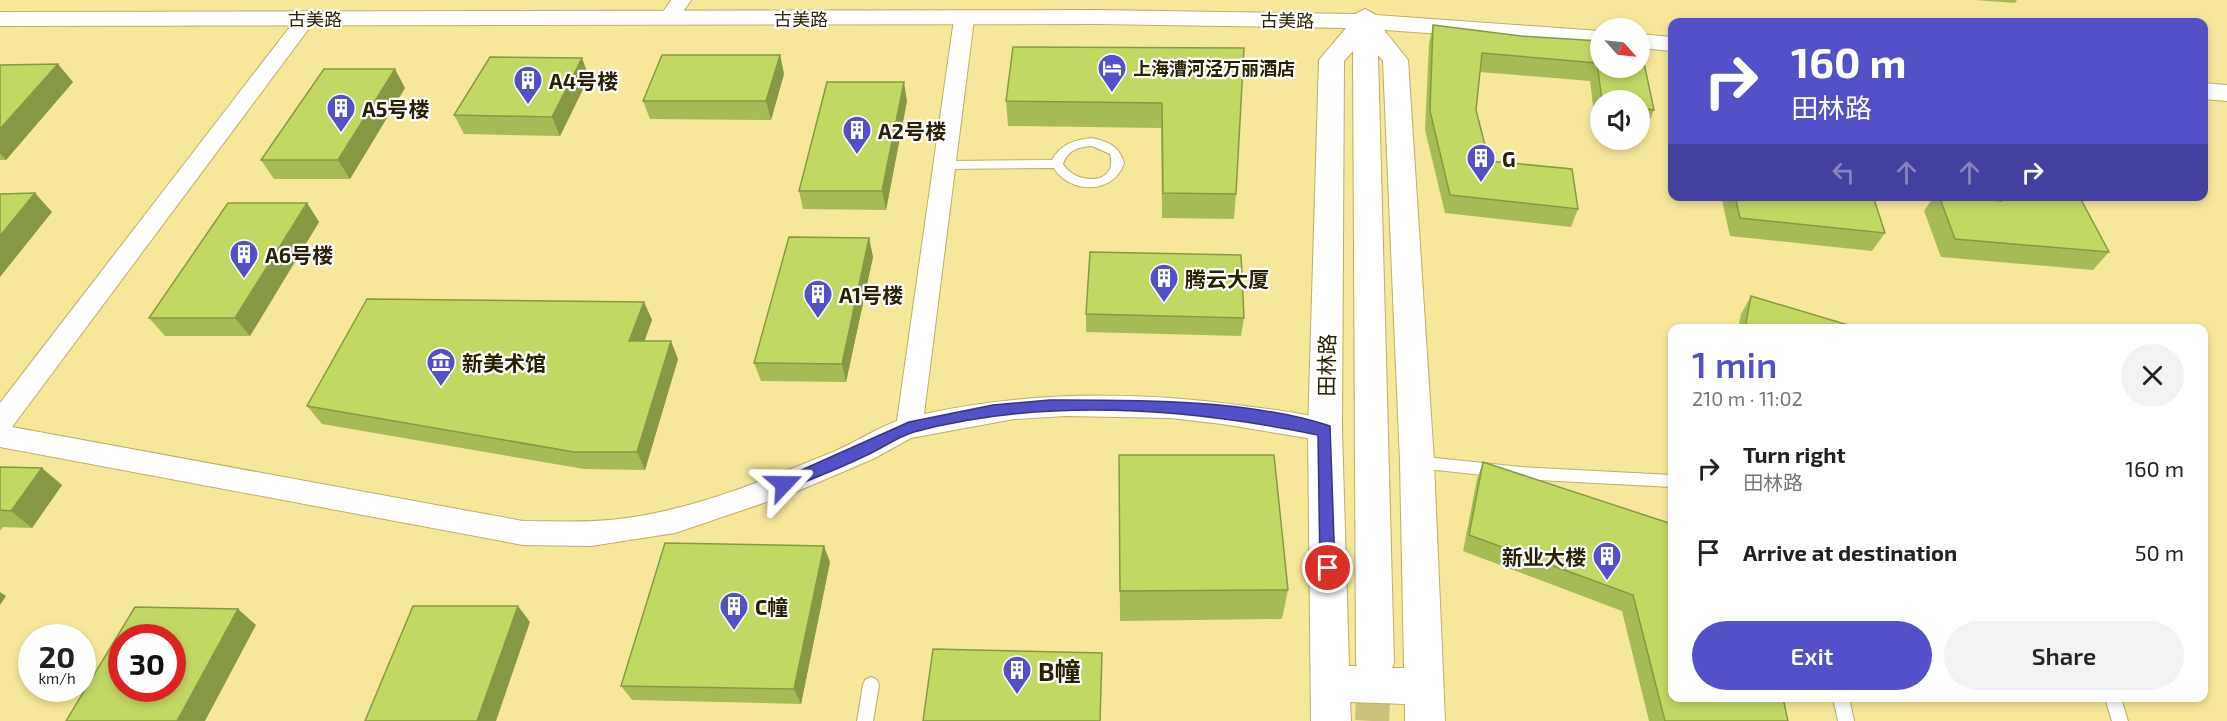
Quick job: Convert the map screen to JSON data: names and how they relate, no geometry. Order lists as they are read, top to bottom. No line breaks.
{"streets":{"street":["古美路","田林路"]},"crossings":[["古美路","田林路"]],"places":{"hotel":["上海漕河泾万丽酒店"],"building":["A4号楼","A5号楼","A2号楼","G","A6号楼","腾云大厦","A1号楼","新业大楼","C幢","B幢"],"museum":["新美术馆"]},"north":"bottom right","page":{"turn":["160 m","田林路"],"heading":["1 min","210 m · 11:02"],"list":[{"name":"Turn right","note":"田林路","value":"160 m"},{"name":"Arrive at destination","value":"50 m"}],"buttons":["Exit","Share"],"speed":"20 km/h","limit":"30"}}
